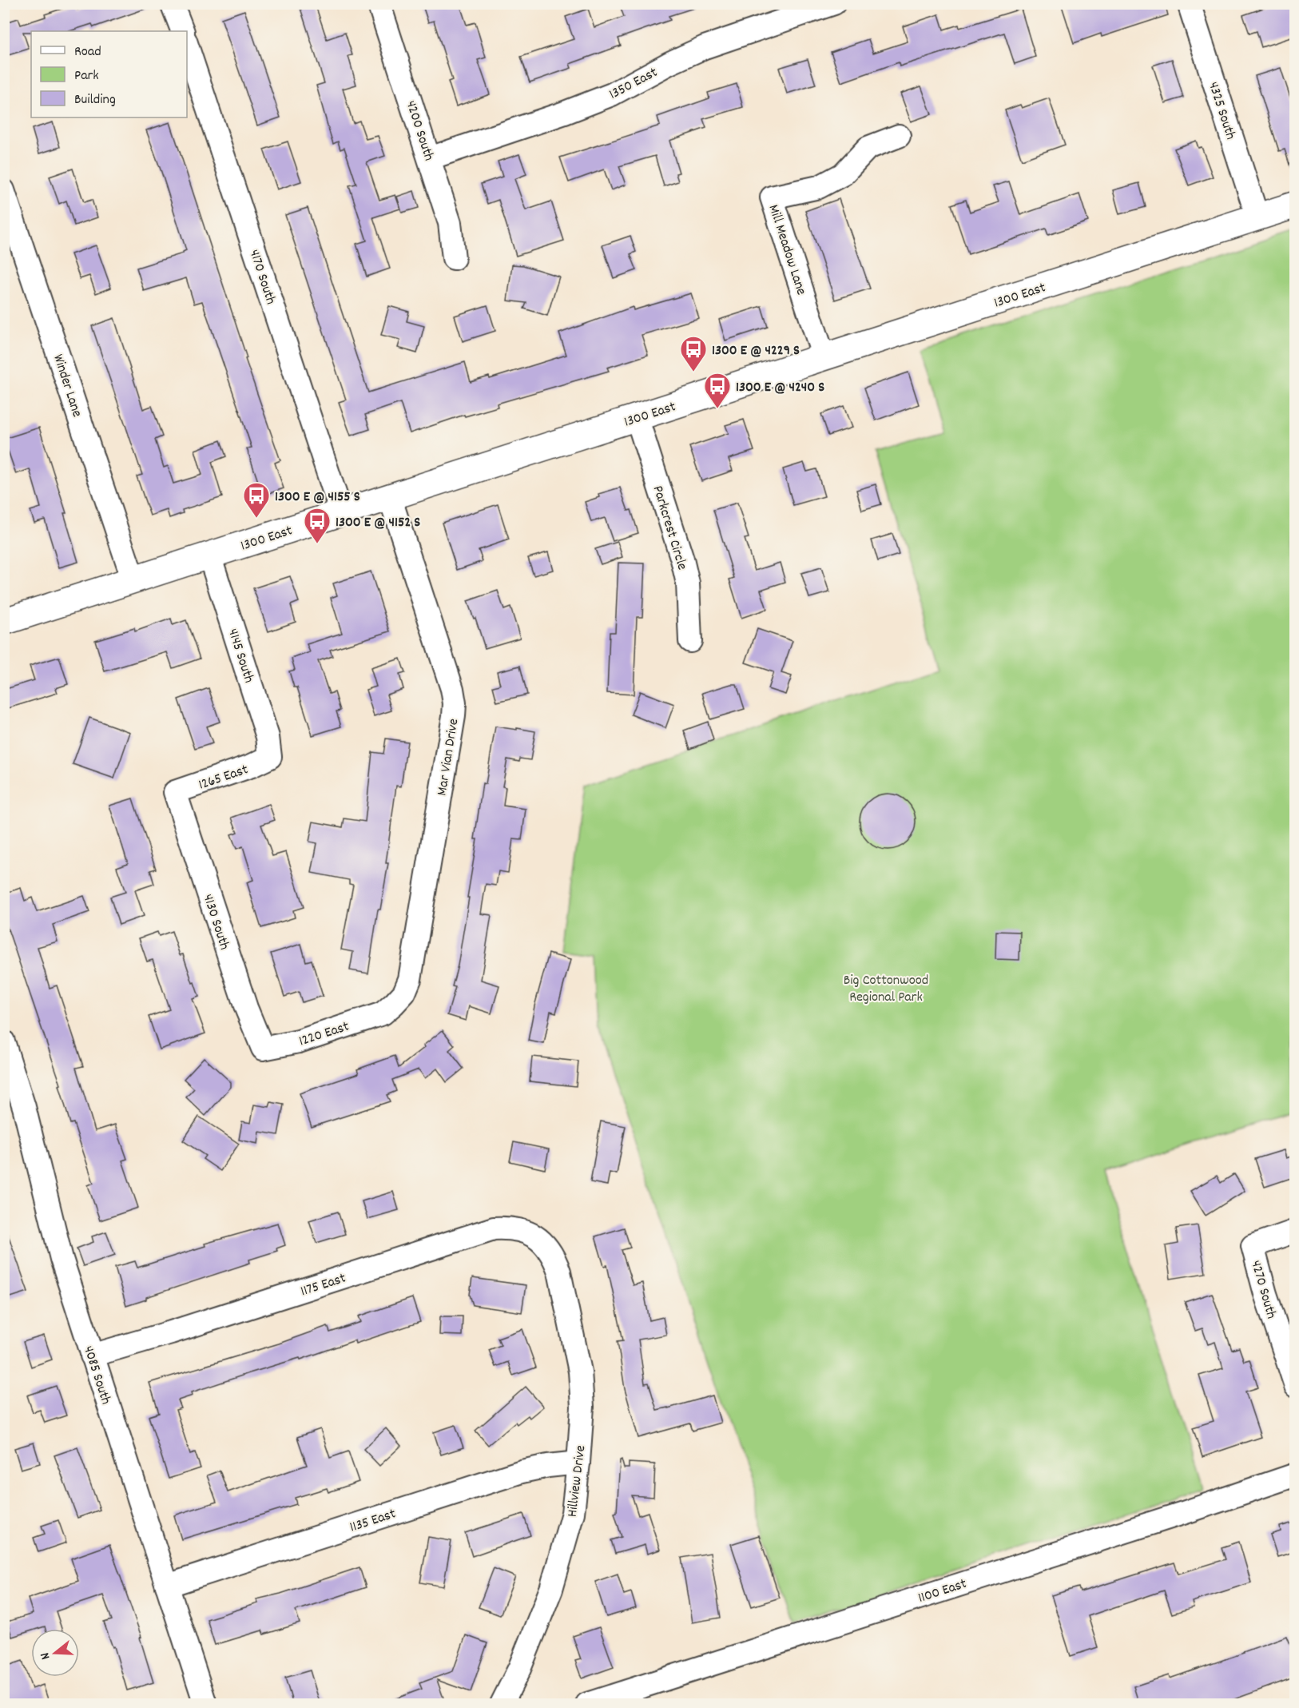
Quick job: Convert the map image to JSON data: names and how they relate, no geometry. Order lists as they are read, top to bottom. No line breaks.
{"streets":{"main road":["1300 East"],"street":["1350 East","4325 South","4200 South","Mill Meadow Lane","4170 South","Winder Lane","Parkcrest Circle","4145 South","Mar Vian Drive","1265 East","4130 South","1220 East","1175 East","4270 South","4085 South","Hillview Drive","1135 East","1100 East"]},"crossings":[["1350 East","4200 South"],["4325 South","1300 East"],["Mill Meadow Lane","1300 East"],["4170 South","1300 East"],["1300 East","Winder Lane"],["1300 East","Parkcrest Circle"],["1300 East","4145 South"],["1300 East","Mar Vian Drive"],["4145 South","1265 East"],["Mar Vian Drive","1220 East"],["1265 East","4130 South"],["4130 South","1220 East"],["1175 East","4085 South"],["1175 East","Hillview Drive"],["4085 South","1135 East"],["Hillview Drive","1135 East"]],"parks":["Big Cottonwood Regional Park"],"places":{"bus stop":["1300 E @ 4229 S","1300 E @ 4240 S","1300 E @ 4155 S","1300 E @ 4152 S"]},"legend":["Road","Park","Building"],"north":"left"}
